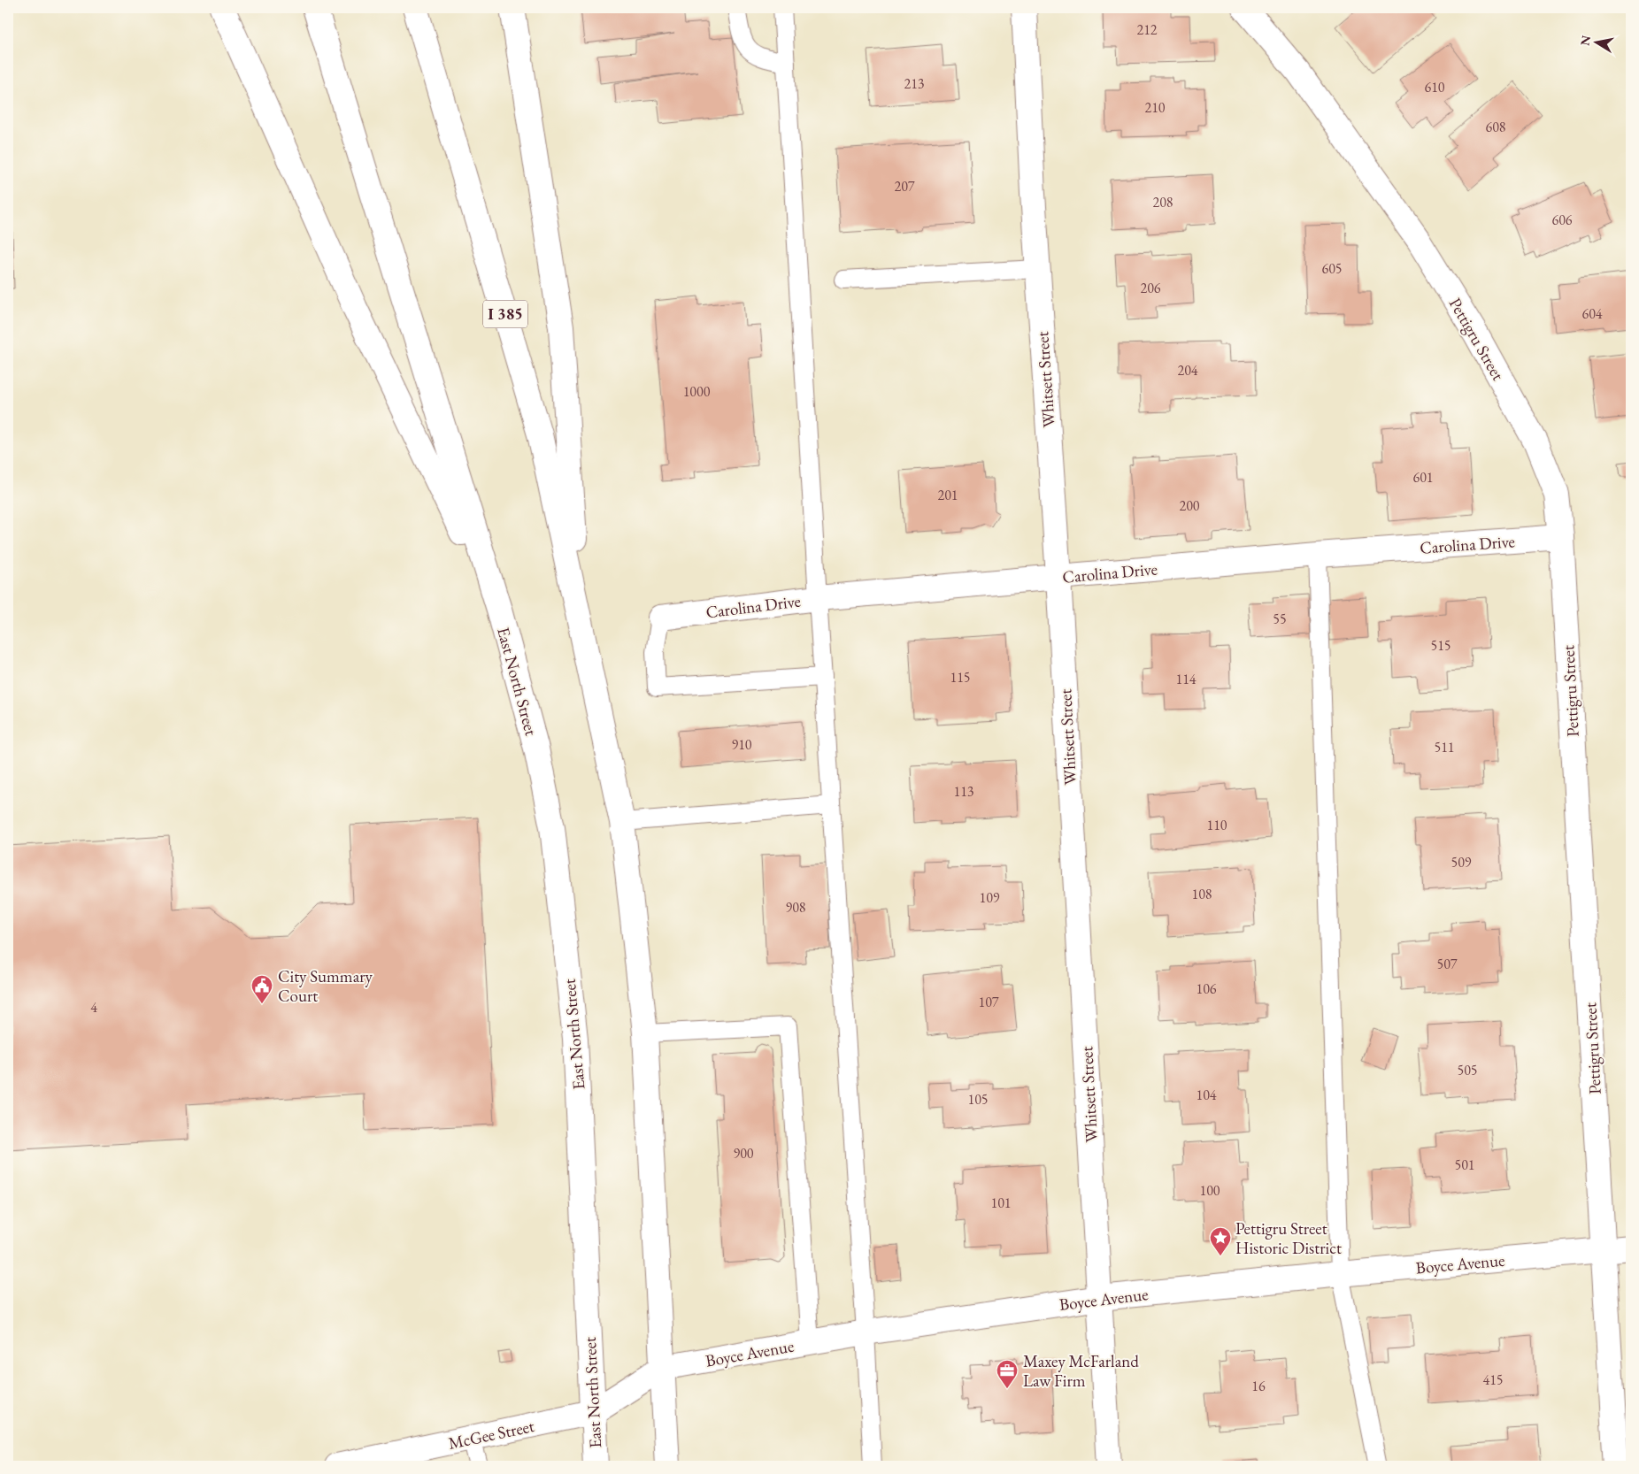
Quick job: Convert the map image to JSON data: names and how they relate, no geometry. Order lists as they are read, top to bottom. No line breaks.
{"streets":{"main road":["I 385","Pettigru Street","Whitsett Street","Carolina Drive","East North Street","Boyce Avenue","McGee Street"]},"crossings":[["Pettigru Street","Carolina Drive"],["Pettigru Street","Boyce Avenue"],["Whitsett Street","Carolina Drive"],["Whitsett Street","Boyce Avenue"],["East North Street","Boyce Avenue"],["East North Street","McGee Street"],["Boyce Avenue","McGee Street"]],"places":{"public building":["City Summary Court"],"place":["Pettigru Street Historic District"],"office":["Maxey McFarland Law Firm"]},"house_numbers":["212","213","610","210","608","207","208","606","605","206","604","204","1000","601","201","200","55","515","115","114","910","511","113","110","509","108","109","908","507","106","107","4","505","104","105","900","501","100","101","415","16"],"north":"left"}
